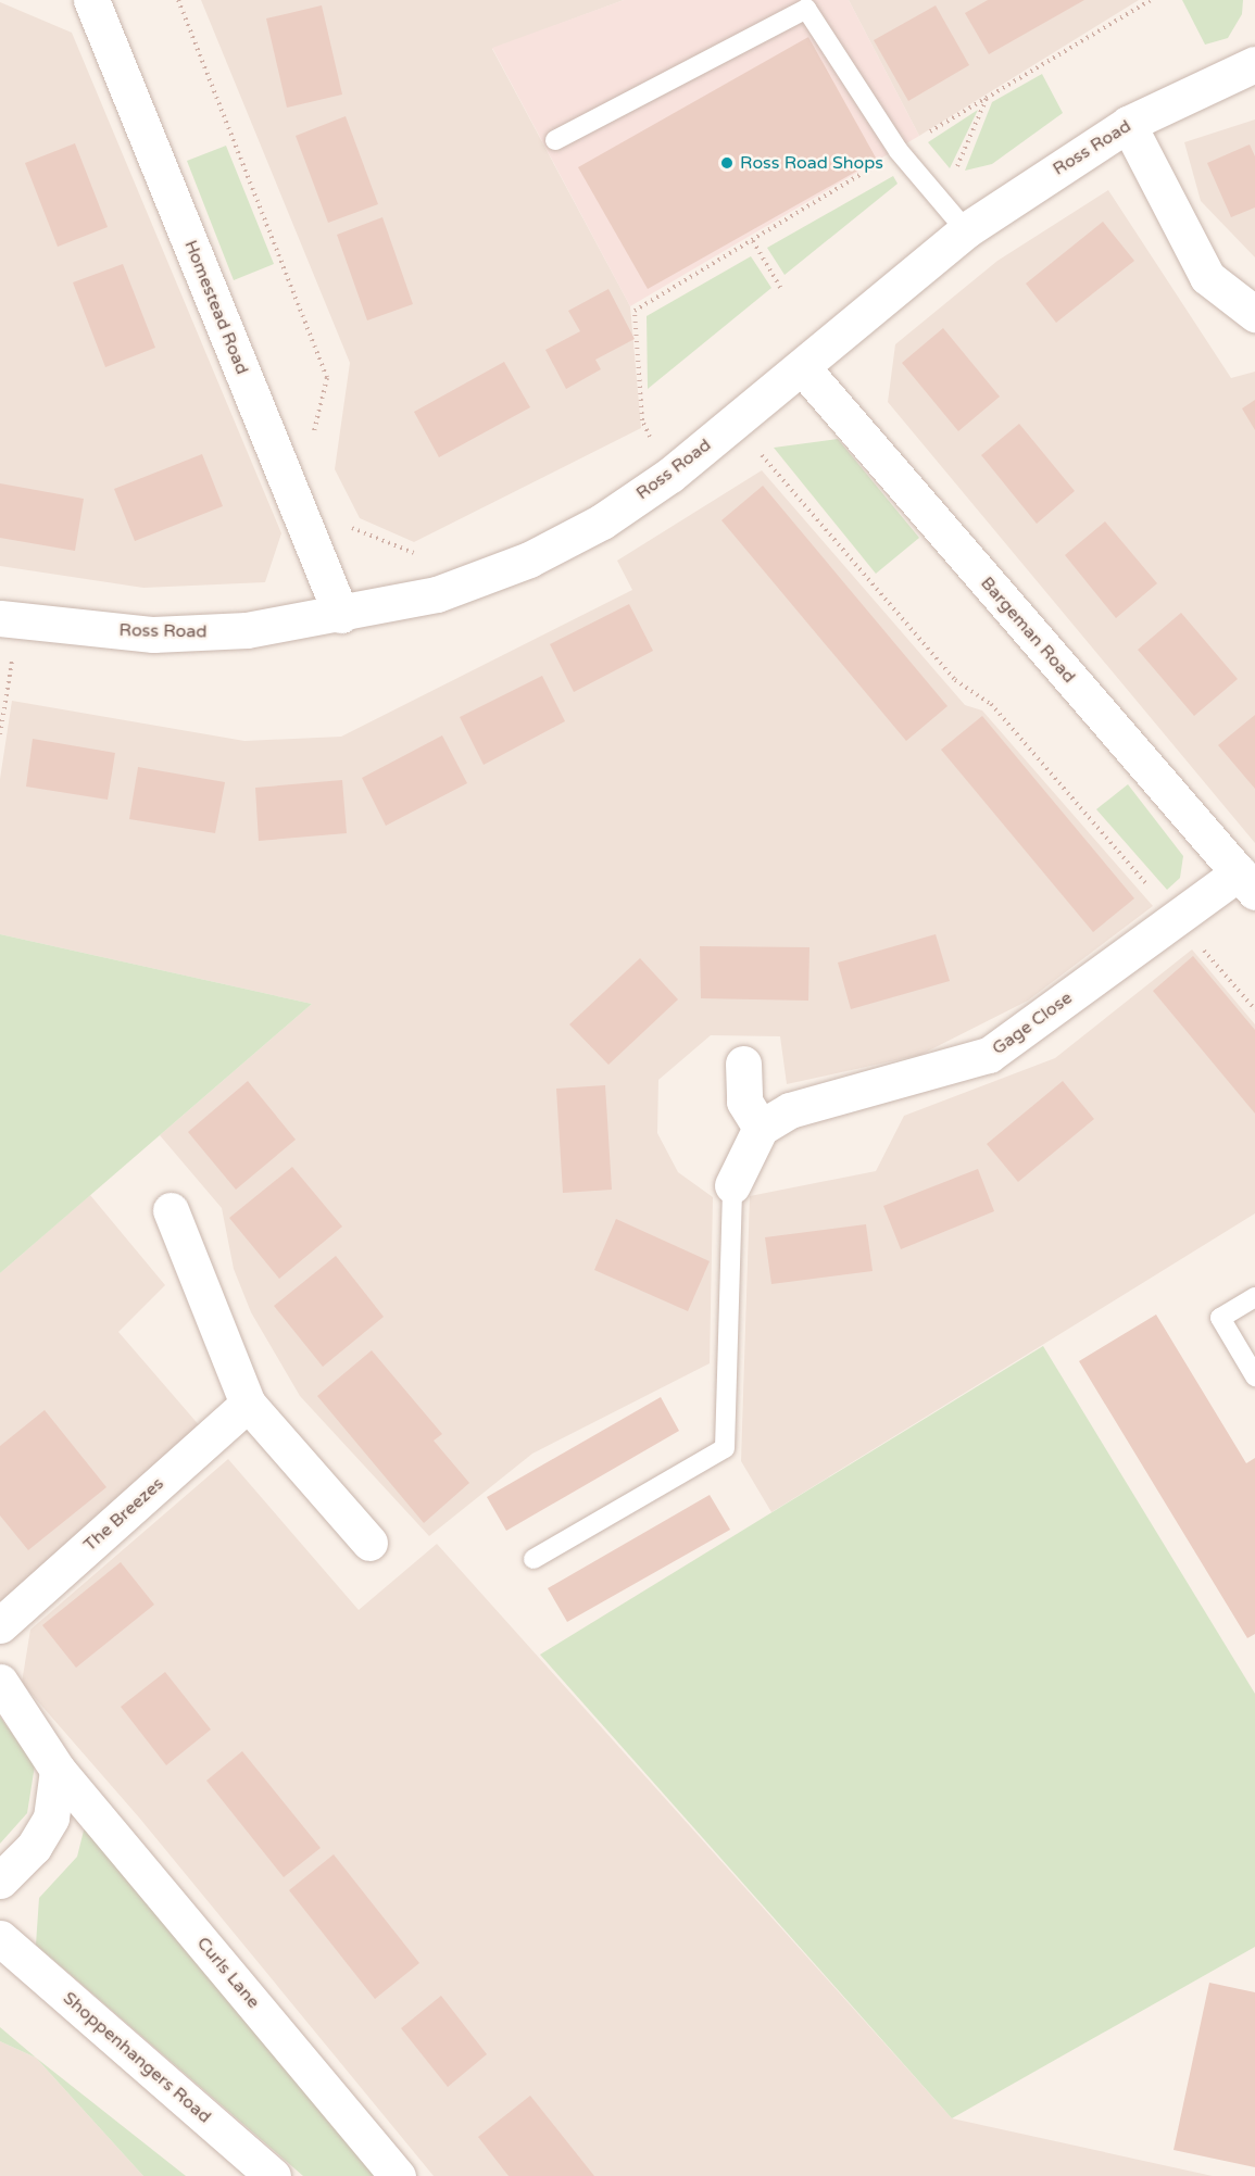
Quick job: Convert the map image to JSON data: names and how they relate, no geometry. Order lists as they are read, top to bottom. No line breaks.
{"streets":{"street":["Ross Road","Homestead Road","Bargeman Road","Gage Close","The Breezes","Curls Lane","Shoppenhangers Road"]},"crossings":[["Ross Road","Homestead Road"],["Ross Road","Bargeman Road"],["Bargeman Road","Gage Close"]],"places":["Ross Road Shops"]}
